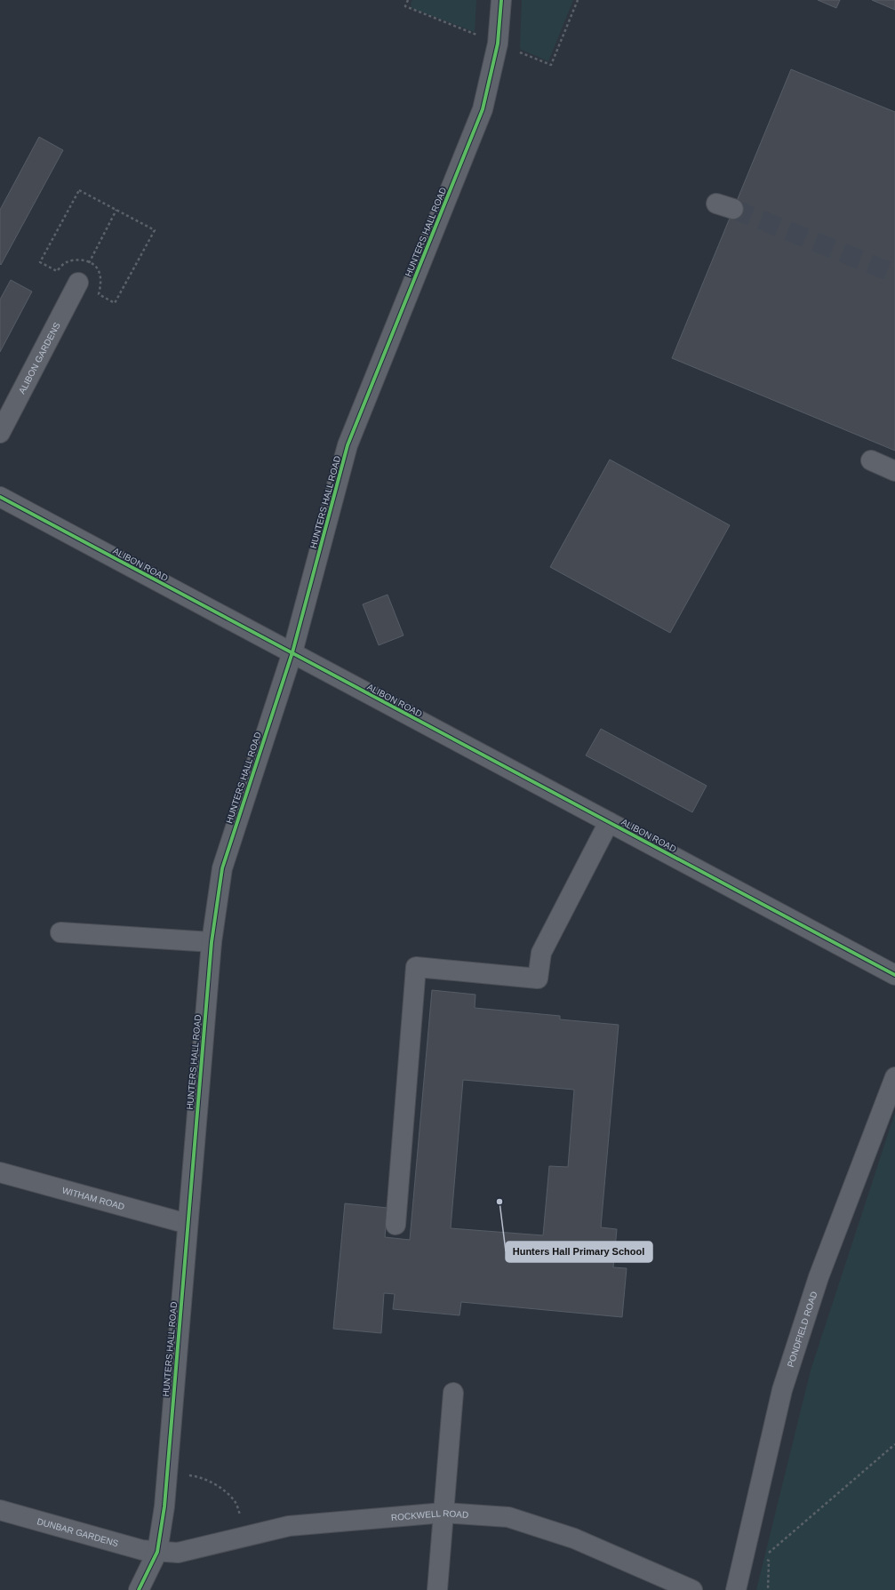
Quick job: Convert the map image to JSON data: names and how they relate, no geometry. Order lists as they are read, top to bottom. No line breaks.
{"streets":{"street":["HUNTERS HALL ROAD","ALIBON GARDENS","ALIBON ROAD","WITHAM ROAD","PONDFIELD ROAD","ROCKWELL ROAD","DUNBAR GARDENS"]},"crossings":[["HUNTERS HALL ROAD","ALIBON ROAD"],["HUNTERS HALL ROAD","WITHAM ROAD"],["HUNTERS HALL ROAD","ROCKWELL ROAD"],["HUNTERS HALL ROAD","DUNBAR GARDENS"],["ROCKWELL ROAD","DUNBAR GARDENS"]],"places":["Hunters Hall Primary School"]}
